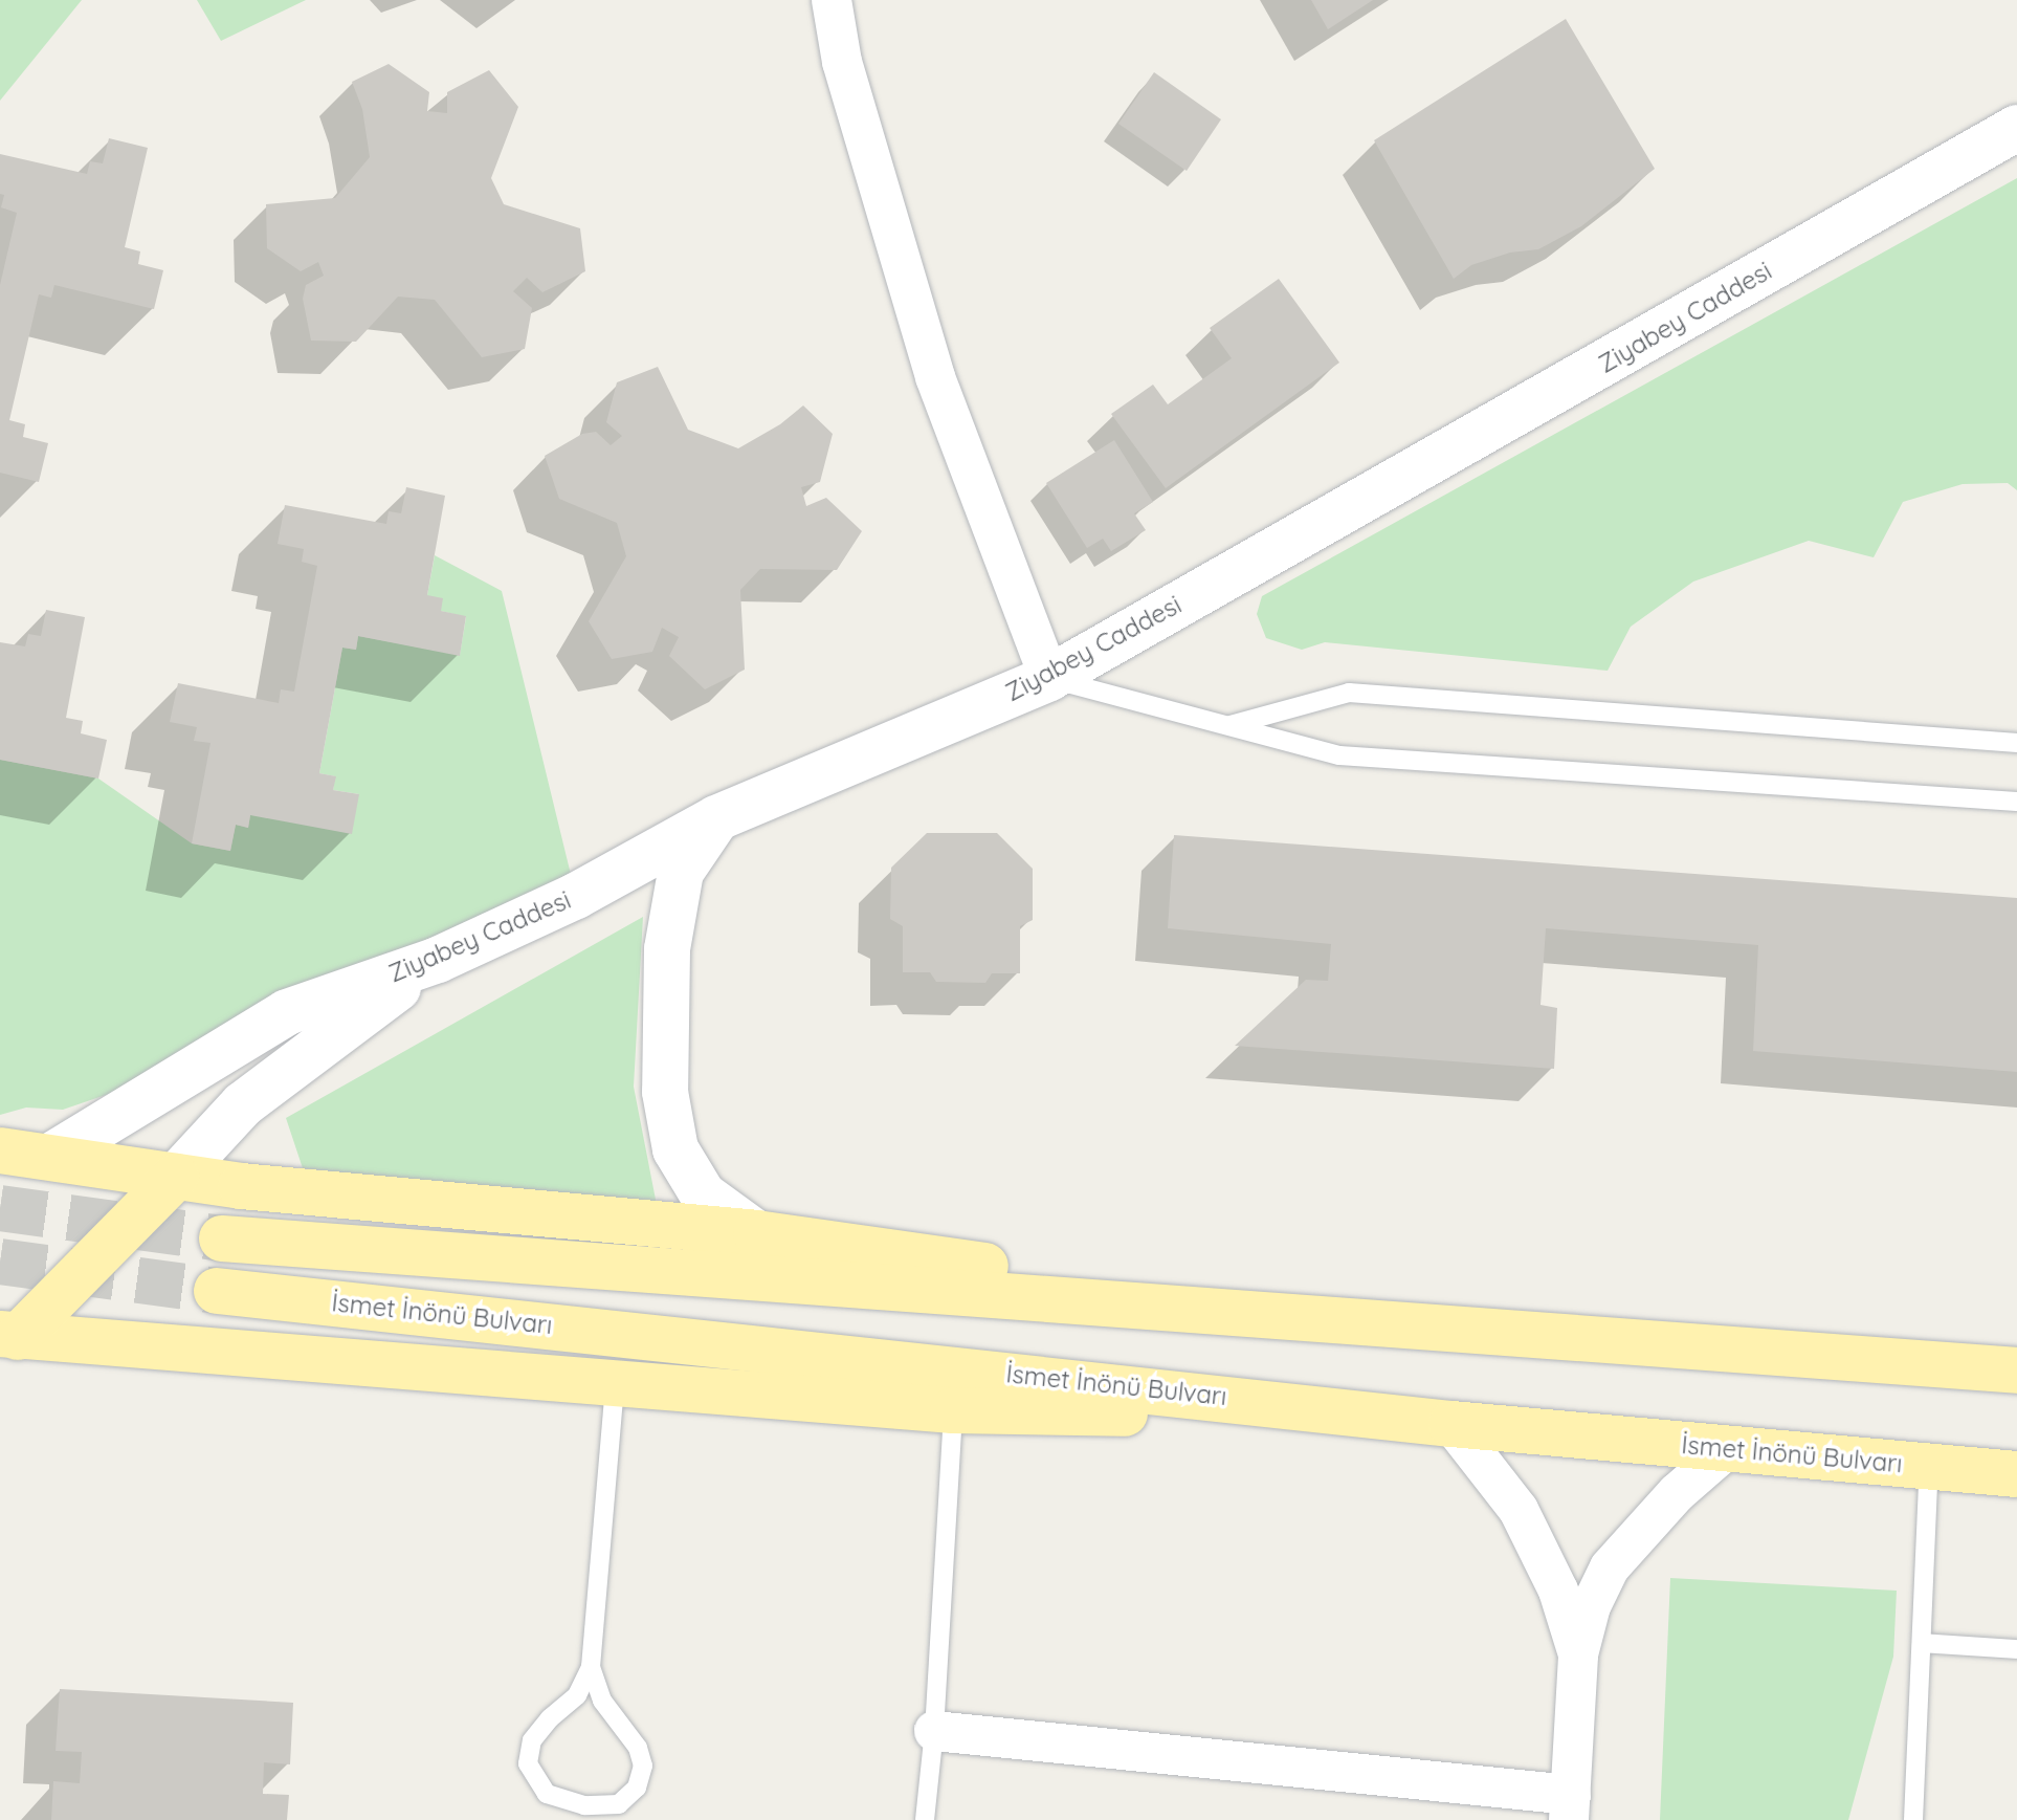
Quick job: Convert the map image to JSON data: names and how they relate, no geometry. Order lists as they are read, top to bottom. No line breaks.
{"streets":{"main road":["Ziyabey Caddesi","İsmet İnönü Bulvarı"]}}
